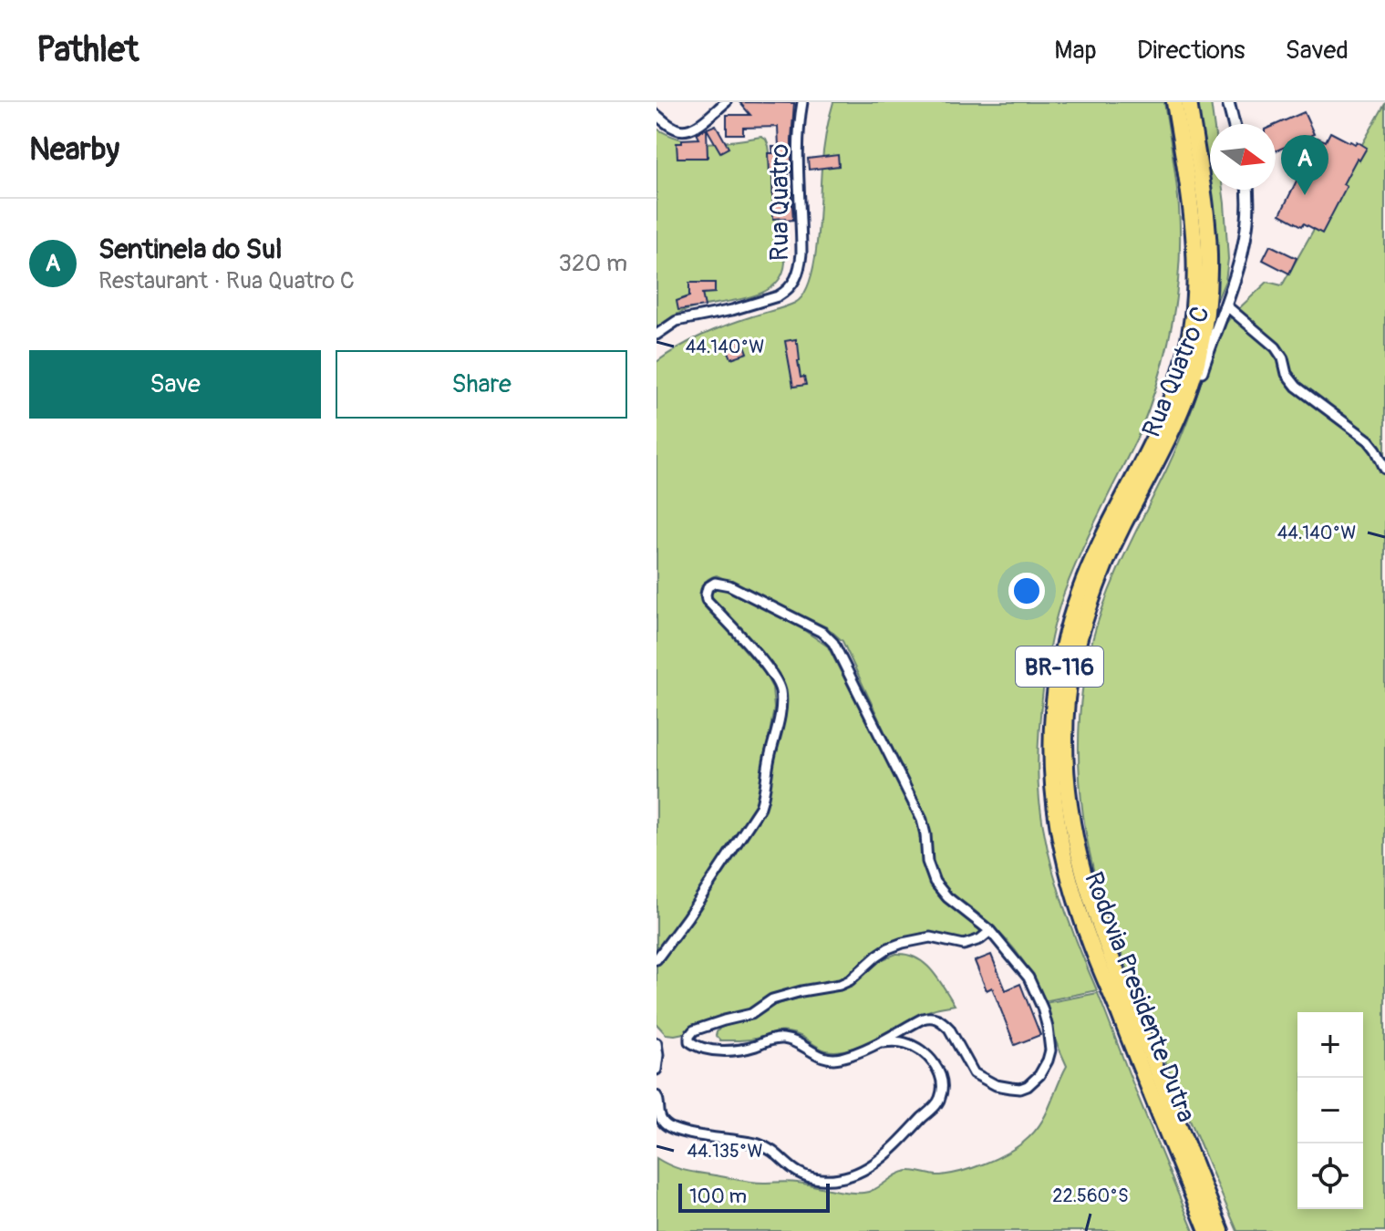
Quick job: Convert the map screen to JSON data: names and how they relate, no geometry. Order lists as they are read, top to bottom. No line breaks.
{"streets":{"highway":["BR-116","Rodovia Presidente Dutra"],"street":["Rua Quatro","Rua Quatro C"]},"crossings":[["Rua Quatro C","Rodovia Presidente Dutra"]],"scale_bar":"100 m","north":"right","page":{"header":"Pathlet","nav":["Map","Directions","Saved"],"heading":"Nearby","pins":"A","list":[{"mark":"A","name":"Sentinela do Sul","note":"Restaurant · Rua Quatro C","value":"320 m"}],"buttons":["Save","Share"],"map_buttons":["+","−"],"scale":"100 m"},"coordinates":["44.140°W","44.135°W","22.560°S"]}
